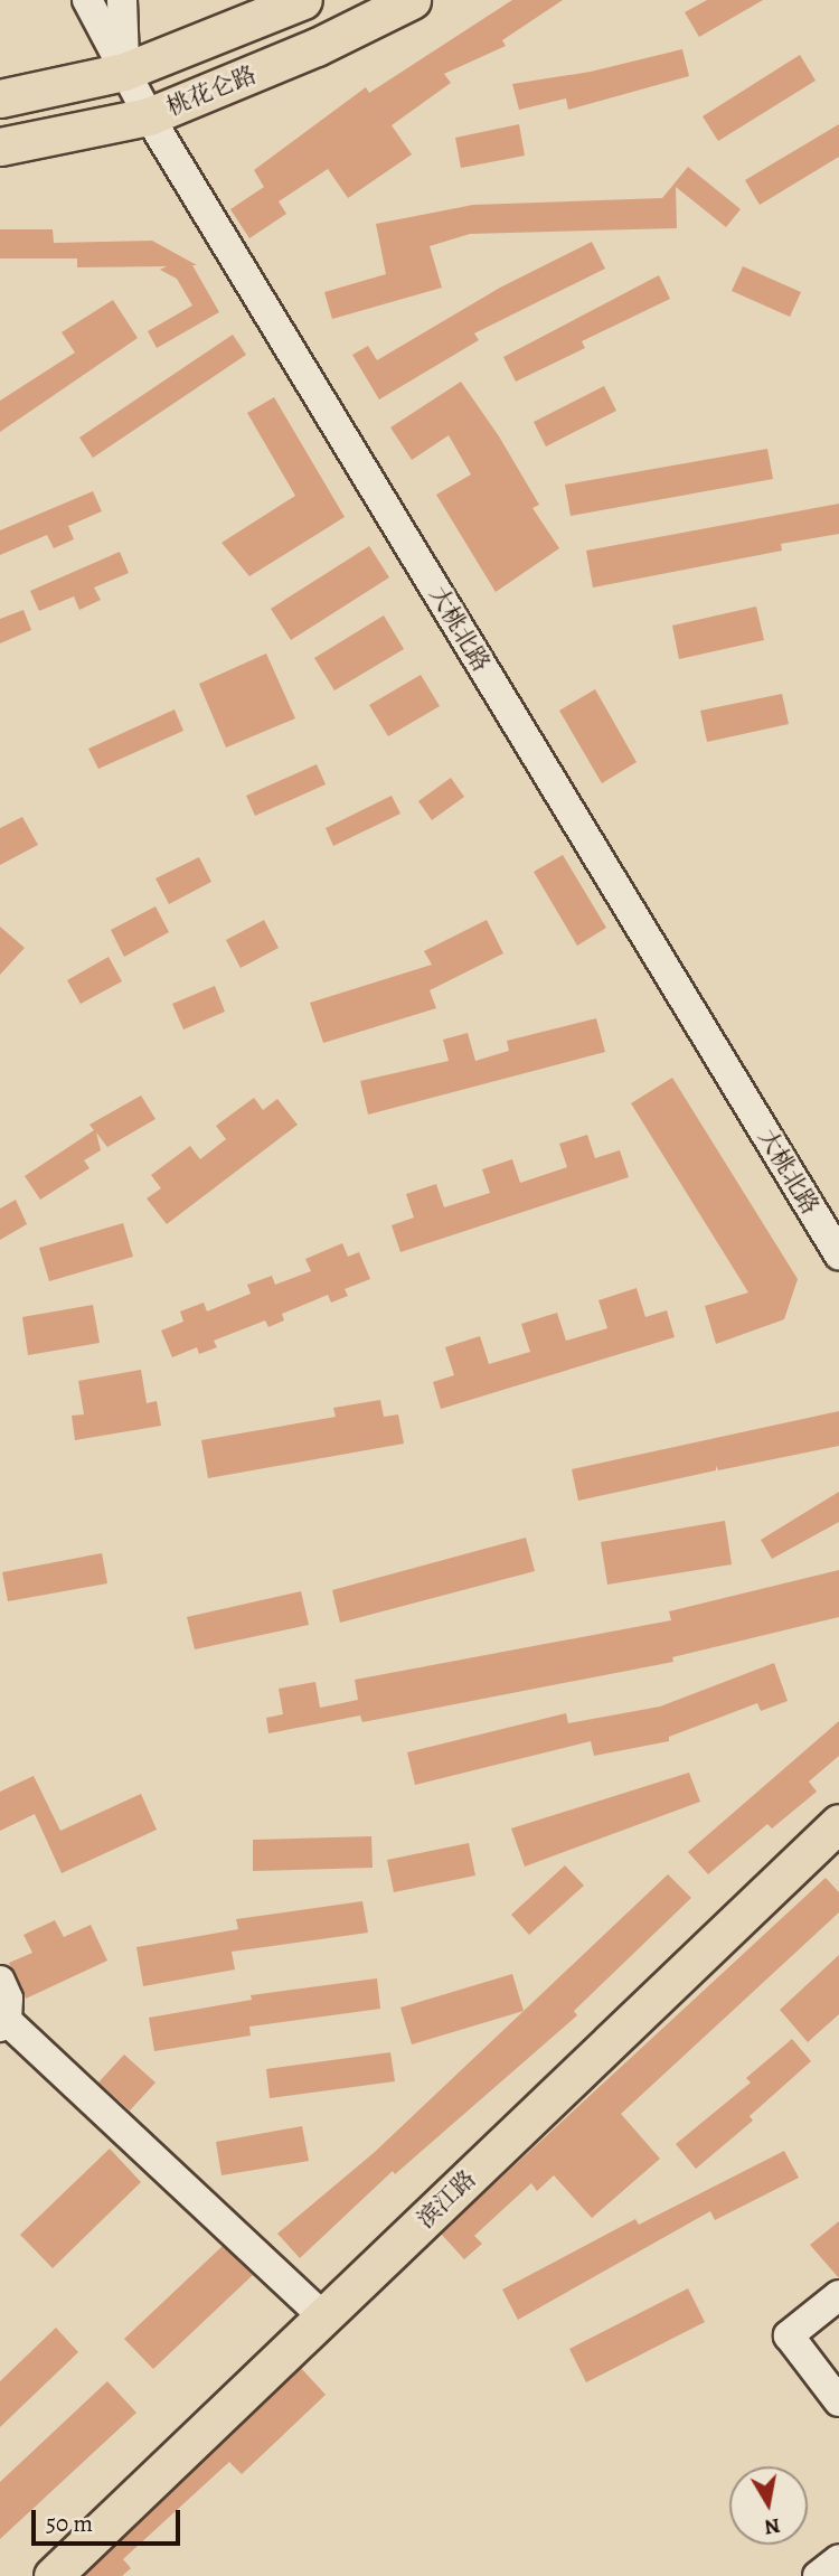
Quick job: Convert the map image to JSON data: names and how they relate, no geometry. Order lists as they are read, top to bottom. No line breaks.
{"streets":{"main road":["桃花仑路","滨江路"],"street":["大桃北路"]},"crossings":[["桃花仑路","大桃北路"]],"scale_bar":"50 m","north":"bottom"}
